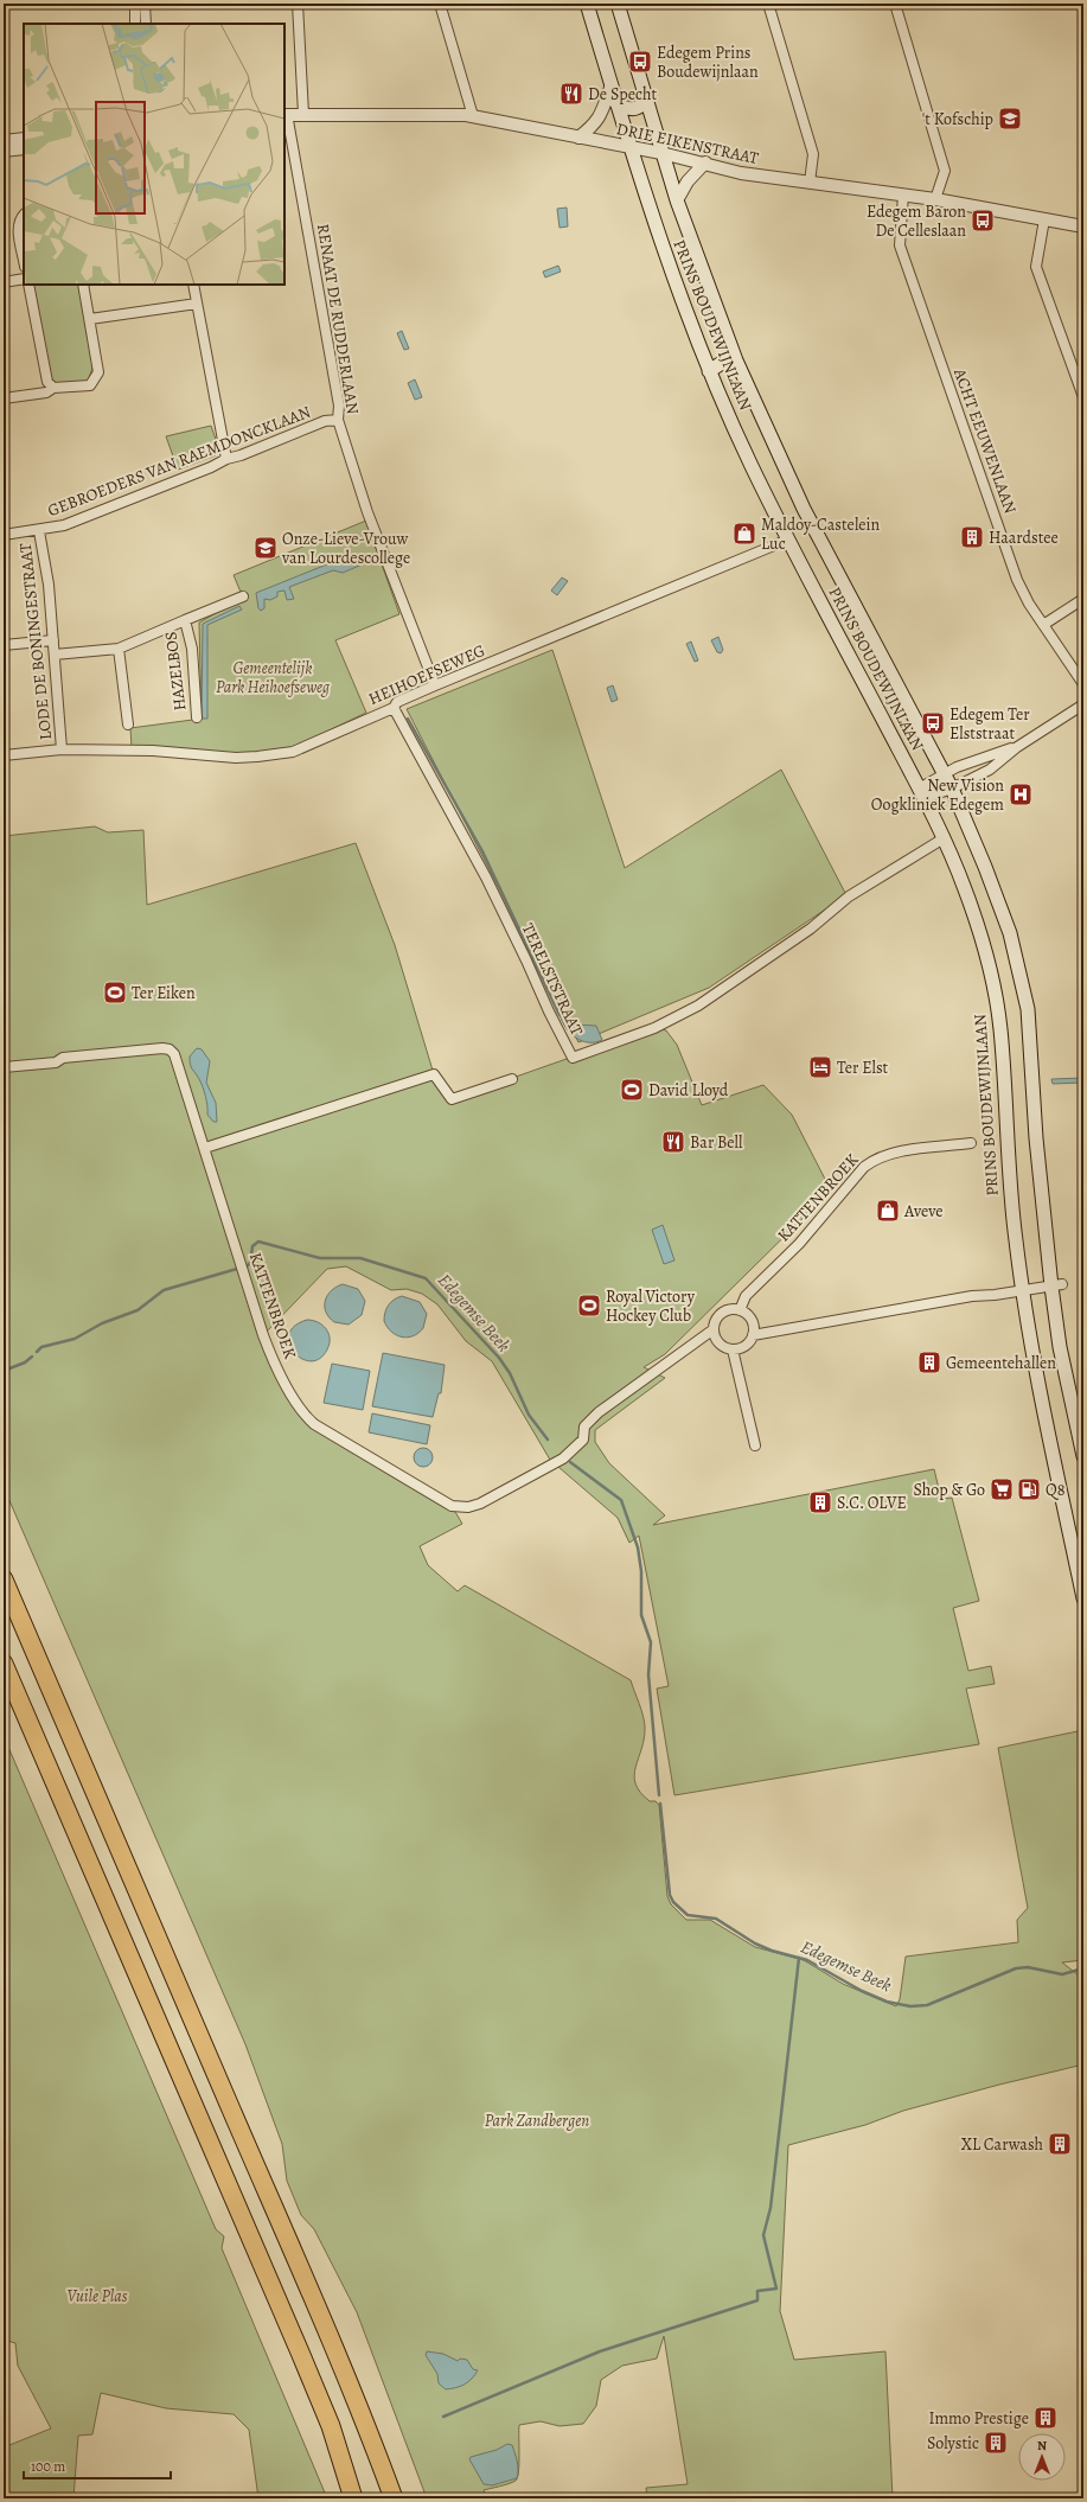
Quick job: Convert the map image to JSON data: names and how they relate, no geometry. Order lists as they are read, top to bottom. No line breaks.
{"streets":{"main road":["PRINS BOUDEWIJNLAAN"],"street":["DRIE EIKENSTRAAT","RENAAT DE RUDDERLAAN","ACHT EEUWENLAAN","GEBROEDERS VAN RAEMDONCKLAAN","LODE DE BONINGESTRAAT","HAZELBOS","HEIHOEFSEWEG","TERELSTSTRAAT","KATTENBROEK"]},"crossings":[["DRIE EIKENSTRAAT","RENAAT DE RUDDERLAAN"],["DRIE EIKENSTRAAT","PRINS BOUDEWIJNLAAN"],["DRIE EIKENSTRAAT","ACHT EEUWENLAAN"],["RENAAT DE RUDDERLAAN","GEBROEDERS VAN RAEMDONCKLAAN"],["RENAAT DE RUDDERLAAN","HEIHOEFSEWEG"],["PRINS BOUDEWIJNLAAN","HEIHOEFSEWEG"],["PRINS BOUDEWIJNLAAN","TERELSTSTRAAT"],["GEBROEDERS VAN RAEMDONCKLAAN","LODE DE BONINGESTRAAT"],["LODE DE BONINGESTRAAT","HAZELBOS"],["LODE DE BONINGESTRAAT","HEIHOEFSEWEG"],["HEIHOEFSEWEG","TERELSTSTRAAT"]],"water":["Edegemse Beek"],"parks":["Gemeentelijk Park Heihoefseweg","Park Zandbergen","Vuile Plas"],"places":{"bus stop":["Edegem Prins Boudewijnlaan","Edegem Baron De Celleslaan","Edegem Ter Elststraat"],"restaurant":["De Specht","Bar Bell"],"school or university":["'t Kofschip","Onze-Lieve-Vrouw van Lourdescollege"],"shop":["Maldoy-Castelein Luc","Aveve"],"building":["Haardstee","Gemeentehallen","S.C. OLVE","XL Carwash","Immo Prestige","Solystic"],"hospital":["New Vision Oogkliniek Edegem"],"sports":["Ter Eiken","David Lloyd","Royal Victory Hockey Club"],"hotel":["Ter Elst"],"supermarket":["Shop & Go"],"fuel station":["Q8"]},"scale_bar":"100 m","north":"top"}
